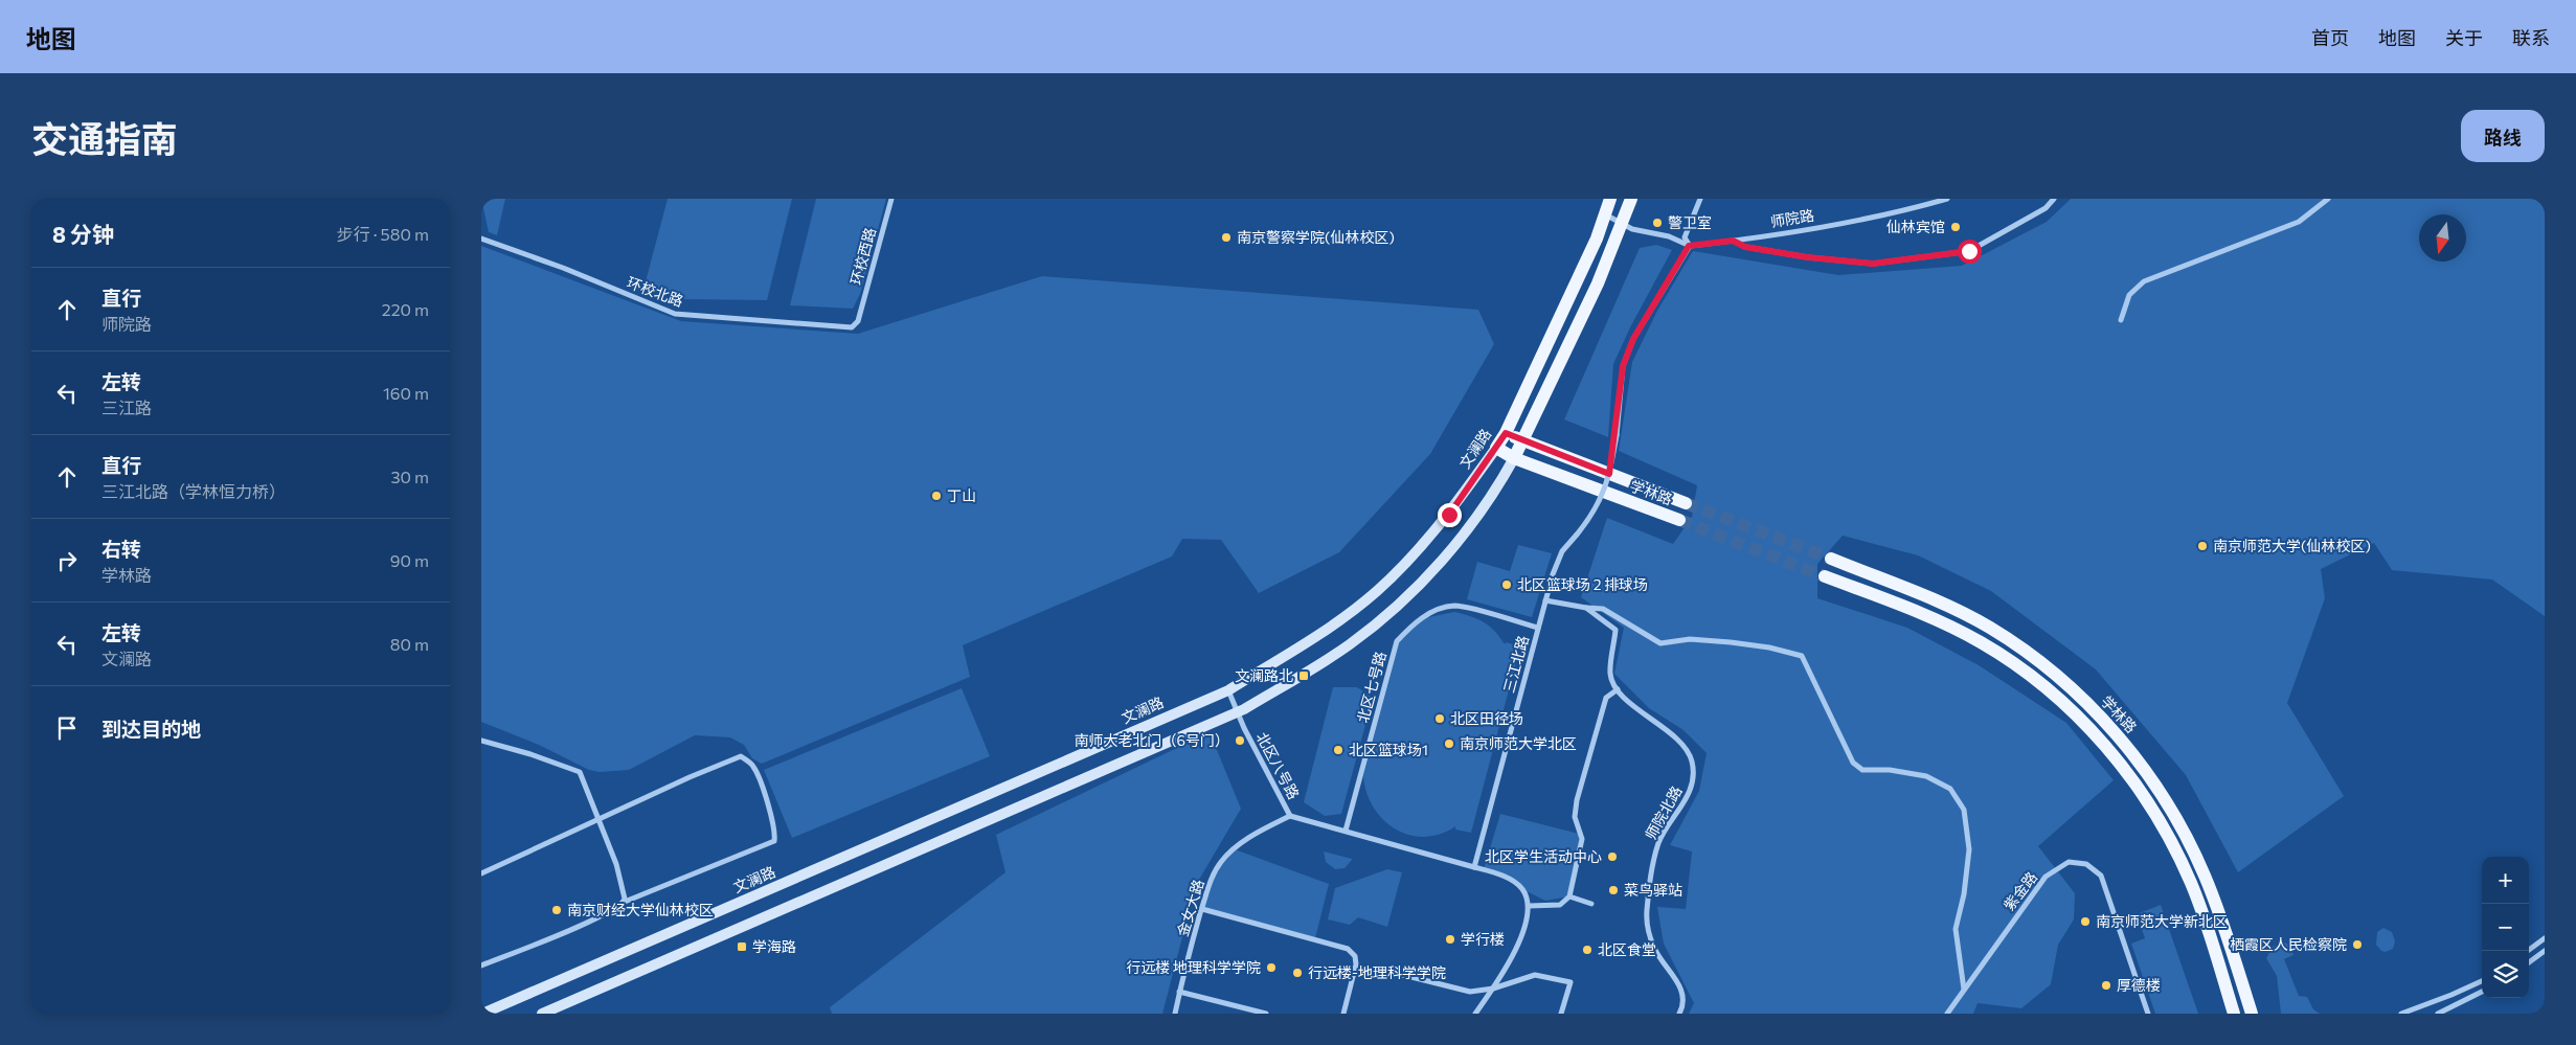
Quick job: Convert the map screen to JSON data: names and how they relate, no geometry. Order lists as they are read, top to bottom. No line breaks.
{"streets":{"main road":["文澜路","学林路"],"street":["师院路","环校西路","环校北路","三江北路","北区七号路","北区八号路","师院北路","紫金路","金女大路"]},"crossings":[["师院路","三江北路"],["环校西路","环校北路"],["文澜路","学林路"],["文澜路","北区八号路"],["学林路","三江北路"],["三江北路","北区七号路"],["北区八号路","金女大路"]],"places":{"other":["警卫室","仙林宾馆","南京警察学院(仙林校区)","丁山","南京师范大学(仙林校区)","北区篮球场 2 排球场","北区田径场","南师大老北门（6号门）","南京师范大学北区","北区篮球场1","北区学生活动中心","菜鸟驿站","南京财经大学仙林校区","南京师范大学新北区","学行楼","栖霞区人民检察院","北区食堂","行远楼 地理科学学院","行远楼-地理科学学院","厚德楼"],"transit":["文澜路北","学海路"]},"north":"bottom","page":{"header":"地图","nav":["首页","地图","关于","联系"],"title":"交通指南","buttons":"路线","heading":["8 分钟","步行 · 580 m"],"list":[["直行","师院路","220 m"],["左转","三江路","160 m"],["直行","三江北路（学林恒力桥）","30 m"],["右转","学林路","90 m"],["左转","文澜路","80 m"],"到达目的地"],"map_buttons":["+","−"]}}
